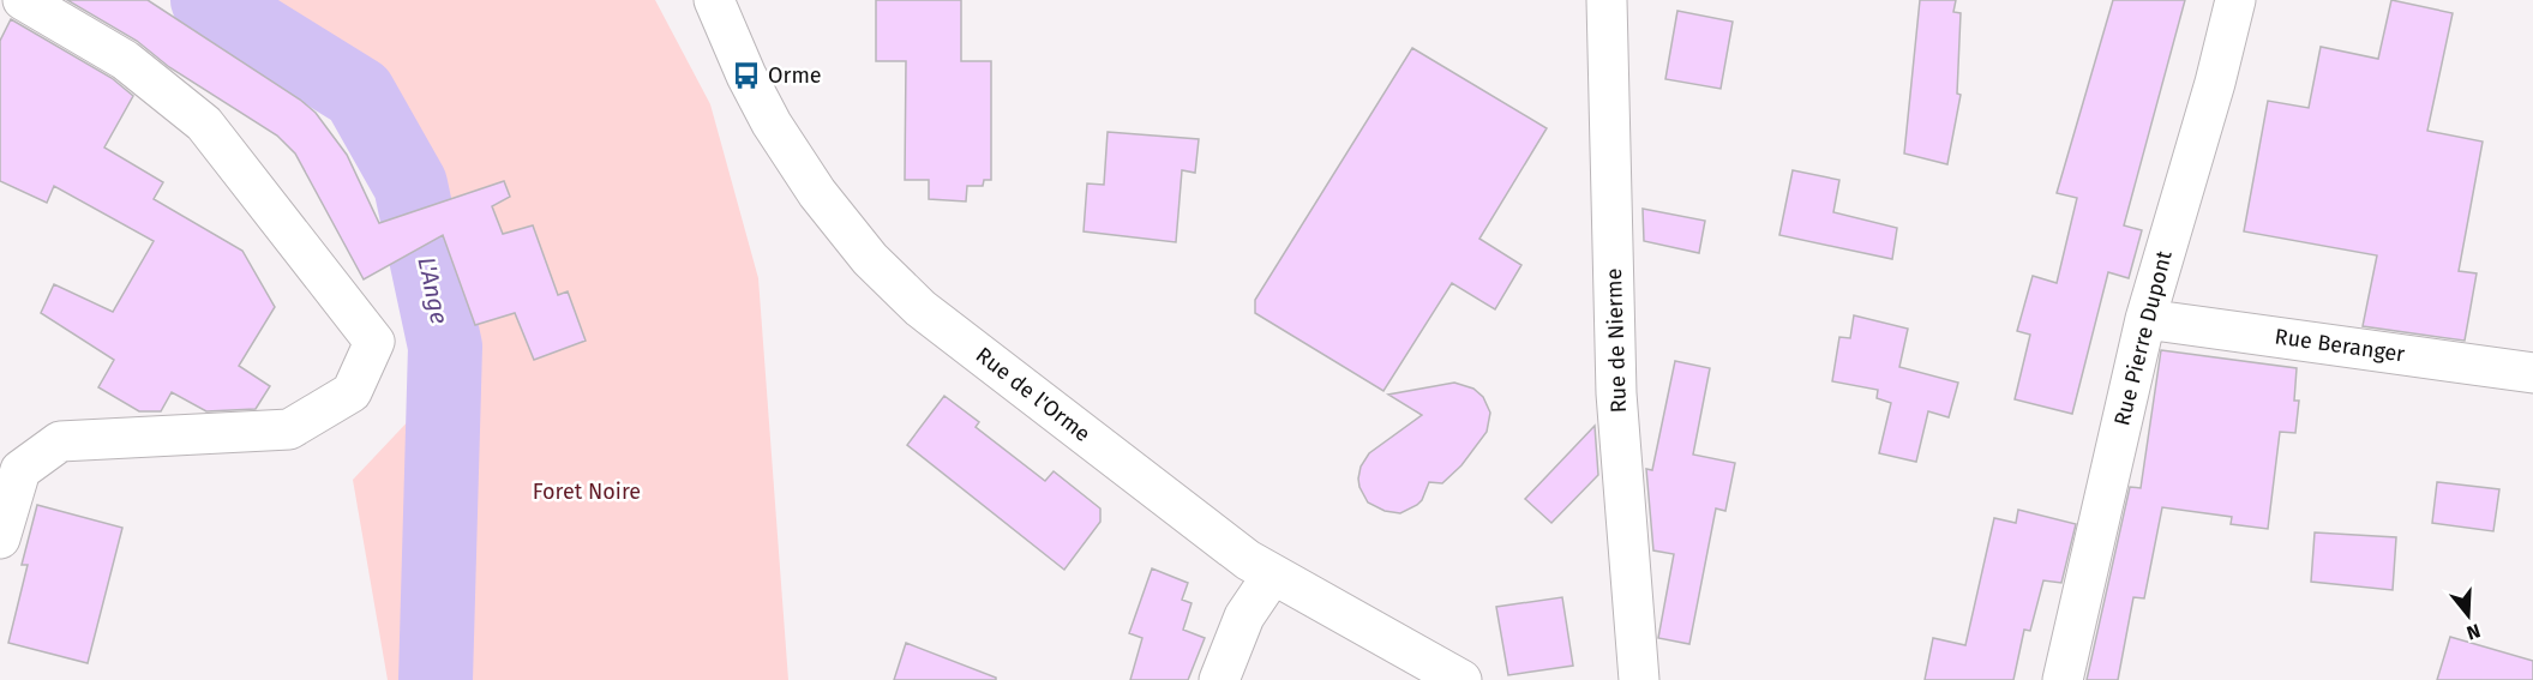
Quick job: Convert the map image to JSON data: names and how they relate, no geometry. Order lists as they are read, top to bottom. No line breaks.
{"streets":{"street":["Rue Pierre Dupont","Rue de Nierme","Rue Beranger","Rue de l'Orme"]},"crossings":[["Rue Pierre Dupont","Rue Beranger"]],"water":["L'Ange"],"parks":["Foret Noire"],"places":{"bus stop":["Orme"]},"north":"bottom"}
